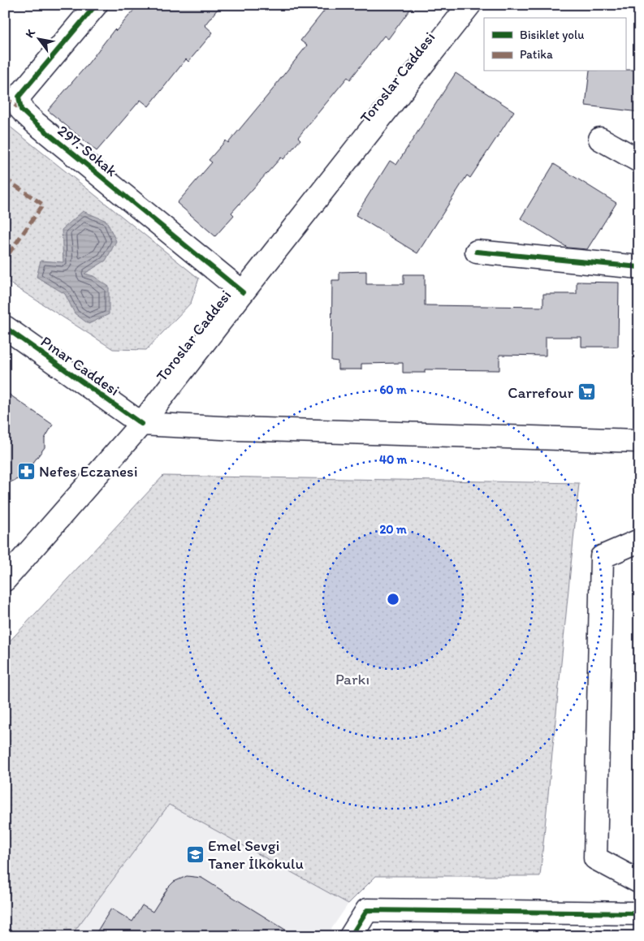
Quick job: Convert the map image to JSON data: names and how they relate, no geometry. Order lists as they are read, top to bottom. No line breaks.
{"streets":{"main road":["Toroslar Caddesi","297. Sokak","Pınar Caddesi"]},"crossings":[["Toroslar Caddesi","297. Sokak"],["Toroslar Caddesi","Pınar Caddesi"]],"parks":["Parkı"],"places":{"supermarket":["Carrefour"],"pharmacy":["Nefes Eczanesi"],"school or university":["Emel Sevgi Taner İlkokulu"]},"legend":["Bisiklet yolu","Patika"],"north":"top left","rings":["60 m","40 m","20 m"]}
